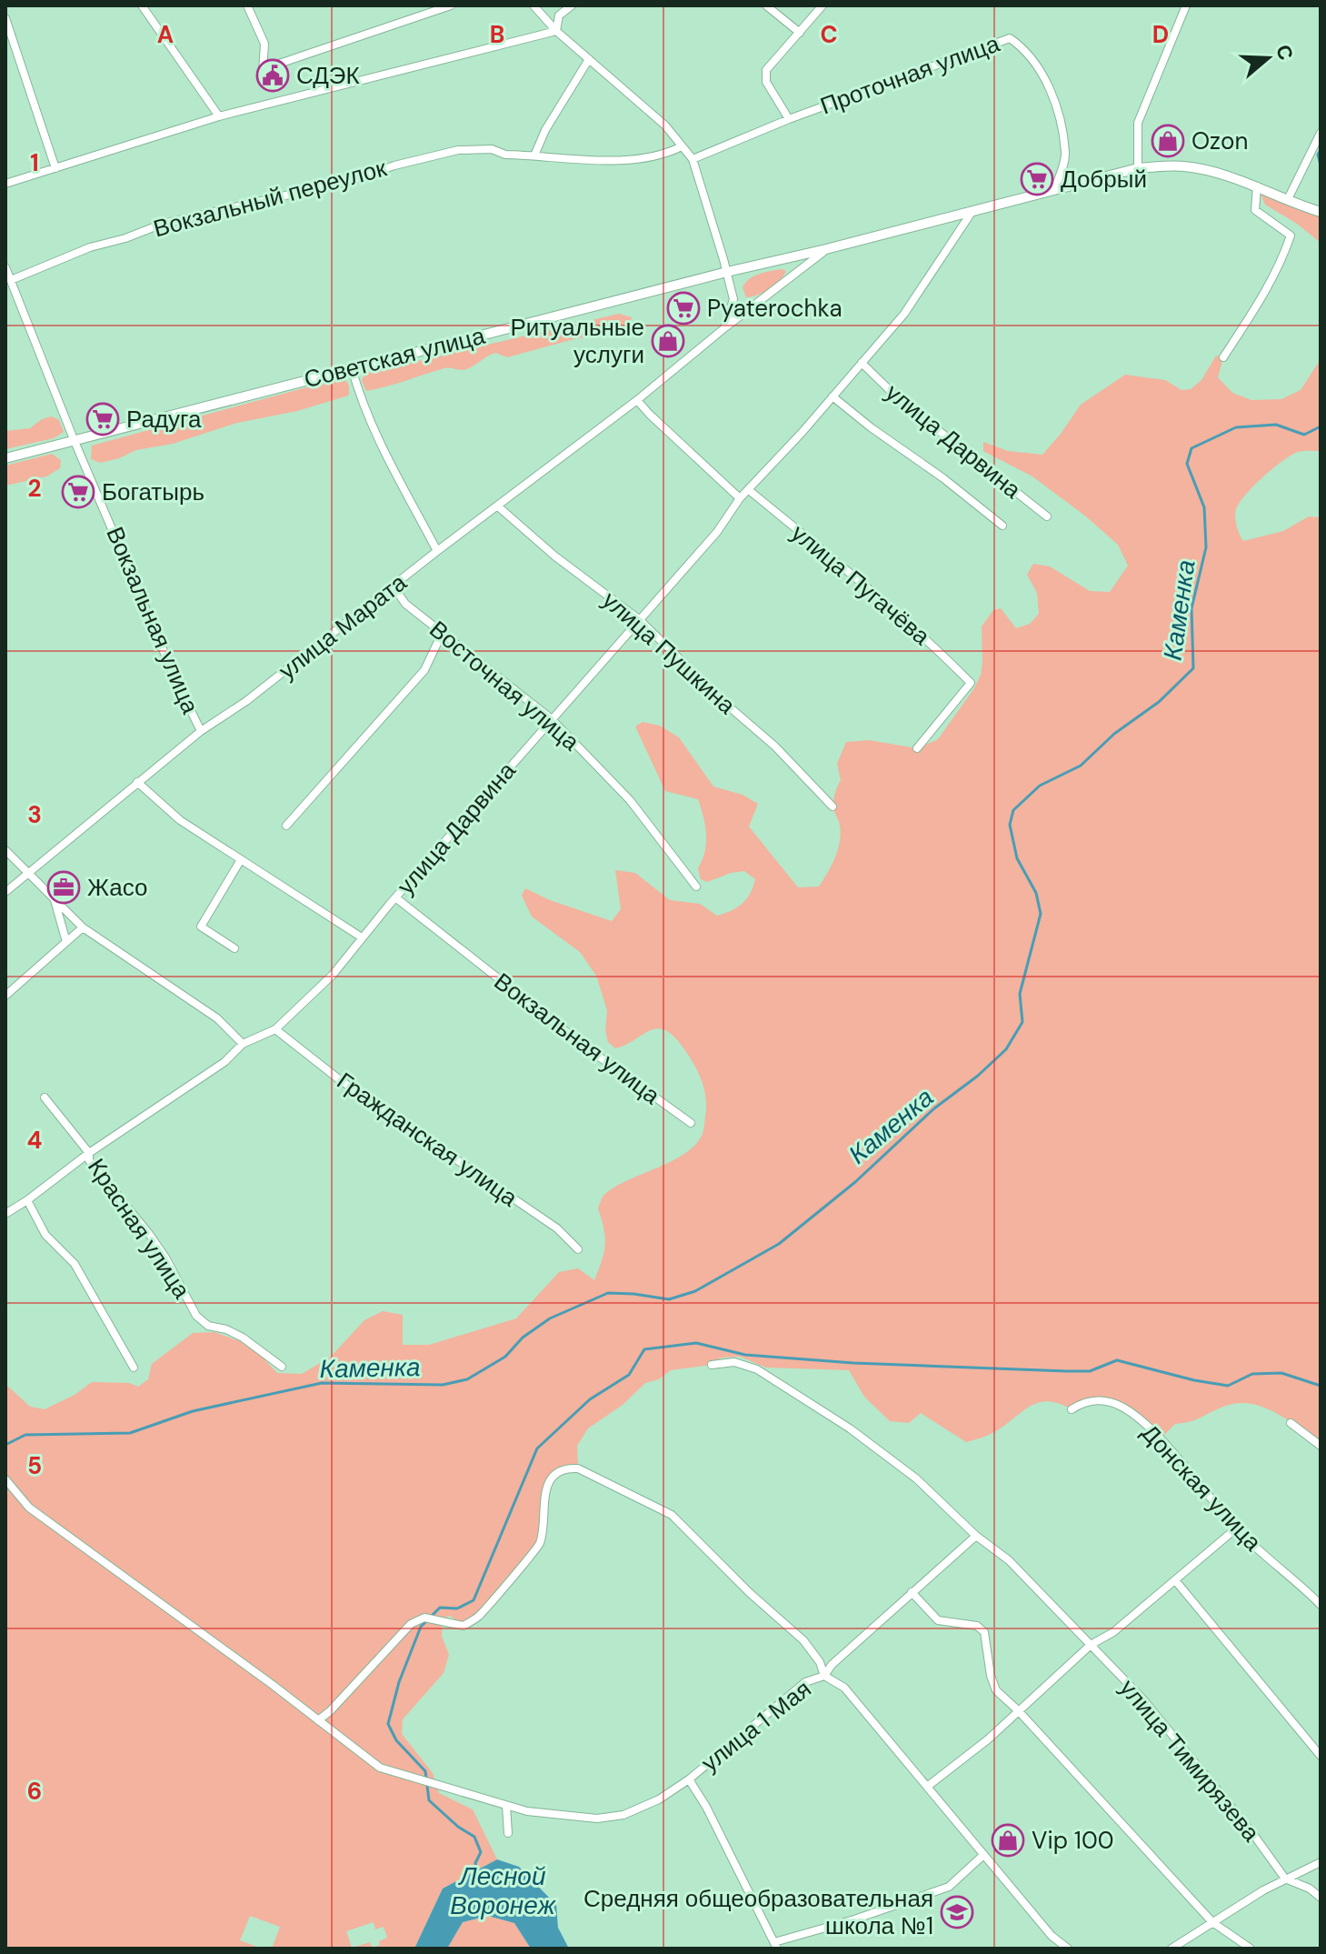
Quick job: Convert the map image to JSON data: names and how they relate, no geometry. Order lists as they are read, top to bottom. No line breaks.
{"streets":{"main road":["Советская улица"],"street":["Проточная улица","Вокзальный переулок","улица Дарвина","улица Пугачёва","Вокзальная улица","улица Марата","улица Пушкина","Восточная улица","Гражданская улица","Красная улица","Донская улица","улица 1 Мая","улица Тимирязева"]},"crossings":[["Проточная улица","Советская улица"],["Вокзальный переулок","Вокзальная улица"],["Советская улица","улица Дарвина"],["Советская улица","Вокзальная улица"],["Советская улица","улица Марата"],["улица Дарвина","улица Пугачёва"],["улица Дарвина","Вокзальная улица"],["улица Дарвина","улица Пушкина"],["улица Дарвина","Восточная улица"],["улица Дарвина","Гражданская улица"],["улица Дарвина","Красная улица"],["Вокзальная улица","улица Марата"],["улица Марата","улица Пушкина"],["улица Марата","Восточная улица"]],"water":["Каменка","Лесной Воронеж"],"places":{"public building":["СДЭК"],"shop":["Ozon","Ритуальные услуги","Vip 100"],"supermarket":["Добрый","Pyaterochka","Радуга","Богатырь"],"office":["Жасо"],"school or university":["Средняя общеобразовательная школа №1"]},"north":"right","grid":{"columns":["A","B","C","D"],"rows":["1","2","3","4","5","6"]}}
